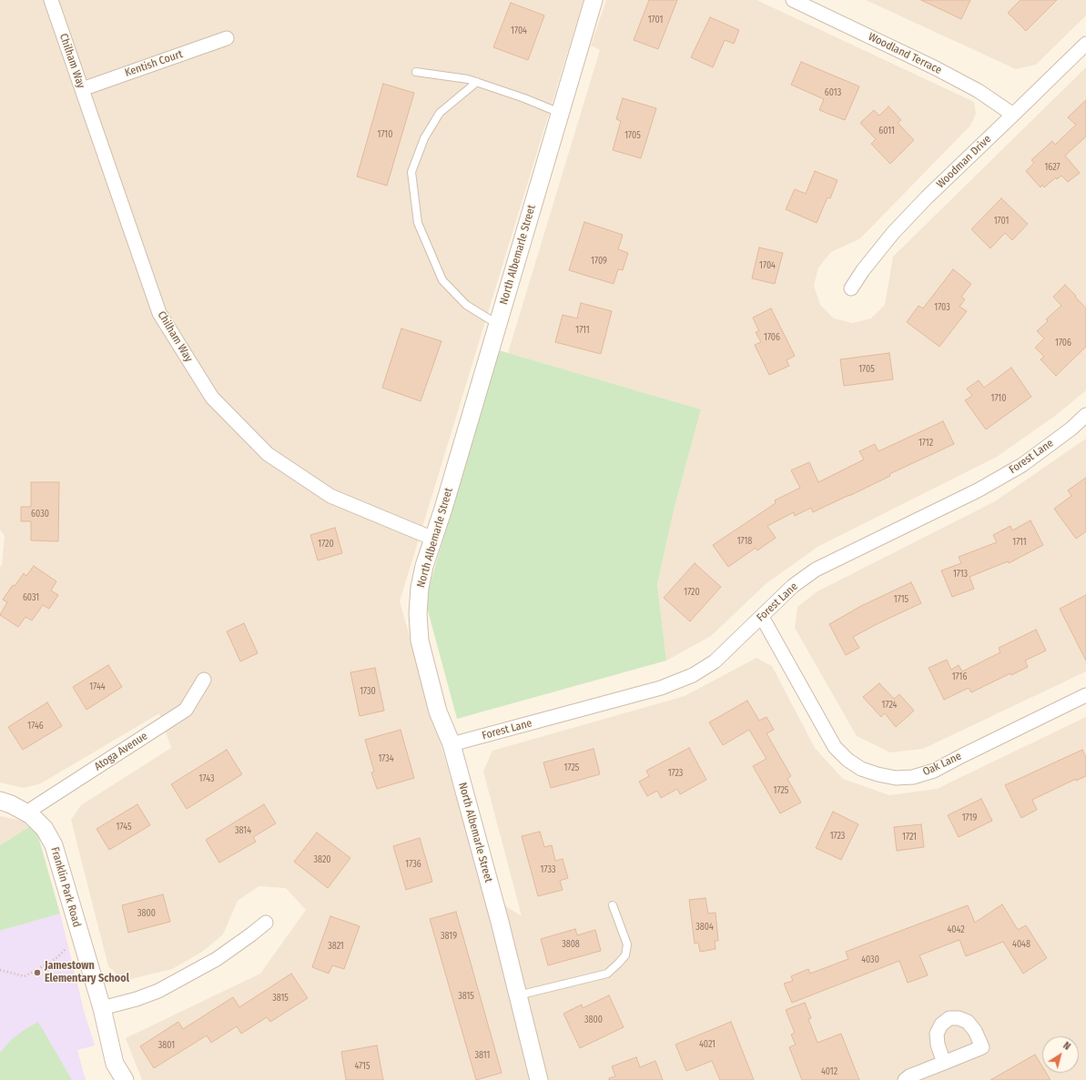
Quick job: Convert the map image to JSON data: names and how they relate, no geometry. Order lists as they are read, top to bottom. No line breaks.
{"streets":{"street":["Woodland Terrace","Chilham Way","Kentish Court","Woodman Drive","North Albemarle Street","Forest Lane","Atoga Avenue","Oak Lane","Franklin Park Road"]},"crossings":[["Woodland Terrace","Woodman Drive"],["Chilham Way","Kentish Court"],["Chilham Way","North Albemarle Street"],["North Albemarle Street","Forest Lane"],["Forest Lane","Oak Lane"],["Atoga Avenue","Franklin Park Road"]],"places":["Jamestown Elementary School"],"house_numbers":["1701","1704","6013","6011","1710","1705","1627","1701","1709","1704","1703","1711","1706","1706","1705","1710","1712","6030","1718","1711","1720","1713","1720","6031","1715","1716","1744","1730","1724","1746","1734","1725","1723","1743","1725","1719","1745","3814","1723","1721","3820","1736","1733","3800","3804","4042","3819","3808","4048","3821","4030","3815","3815","3800","4021","3801","3811","4715","4012"],"north":"top right"}
